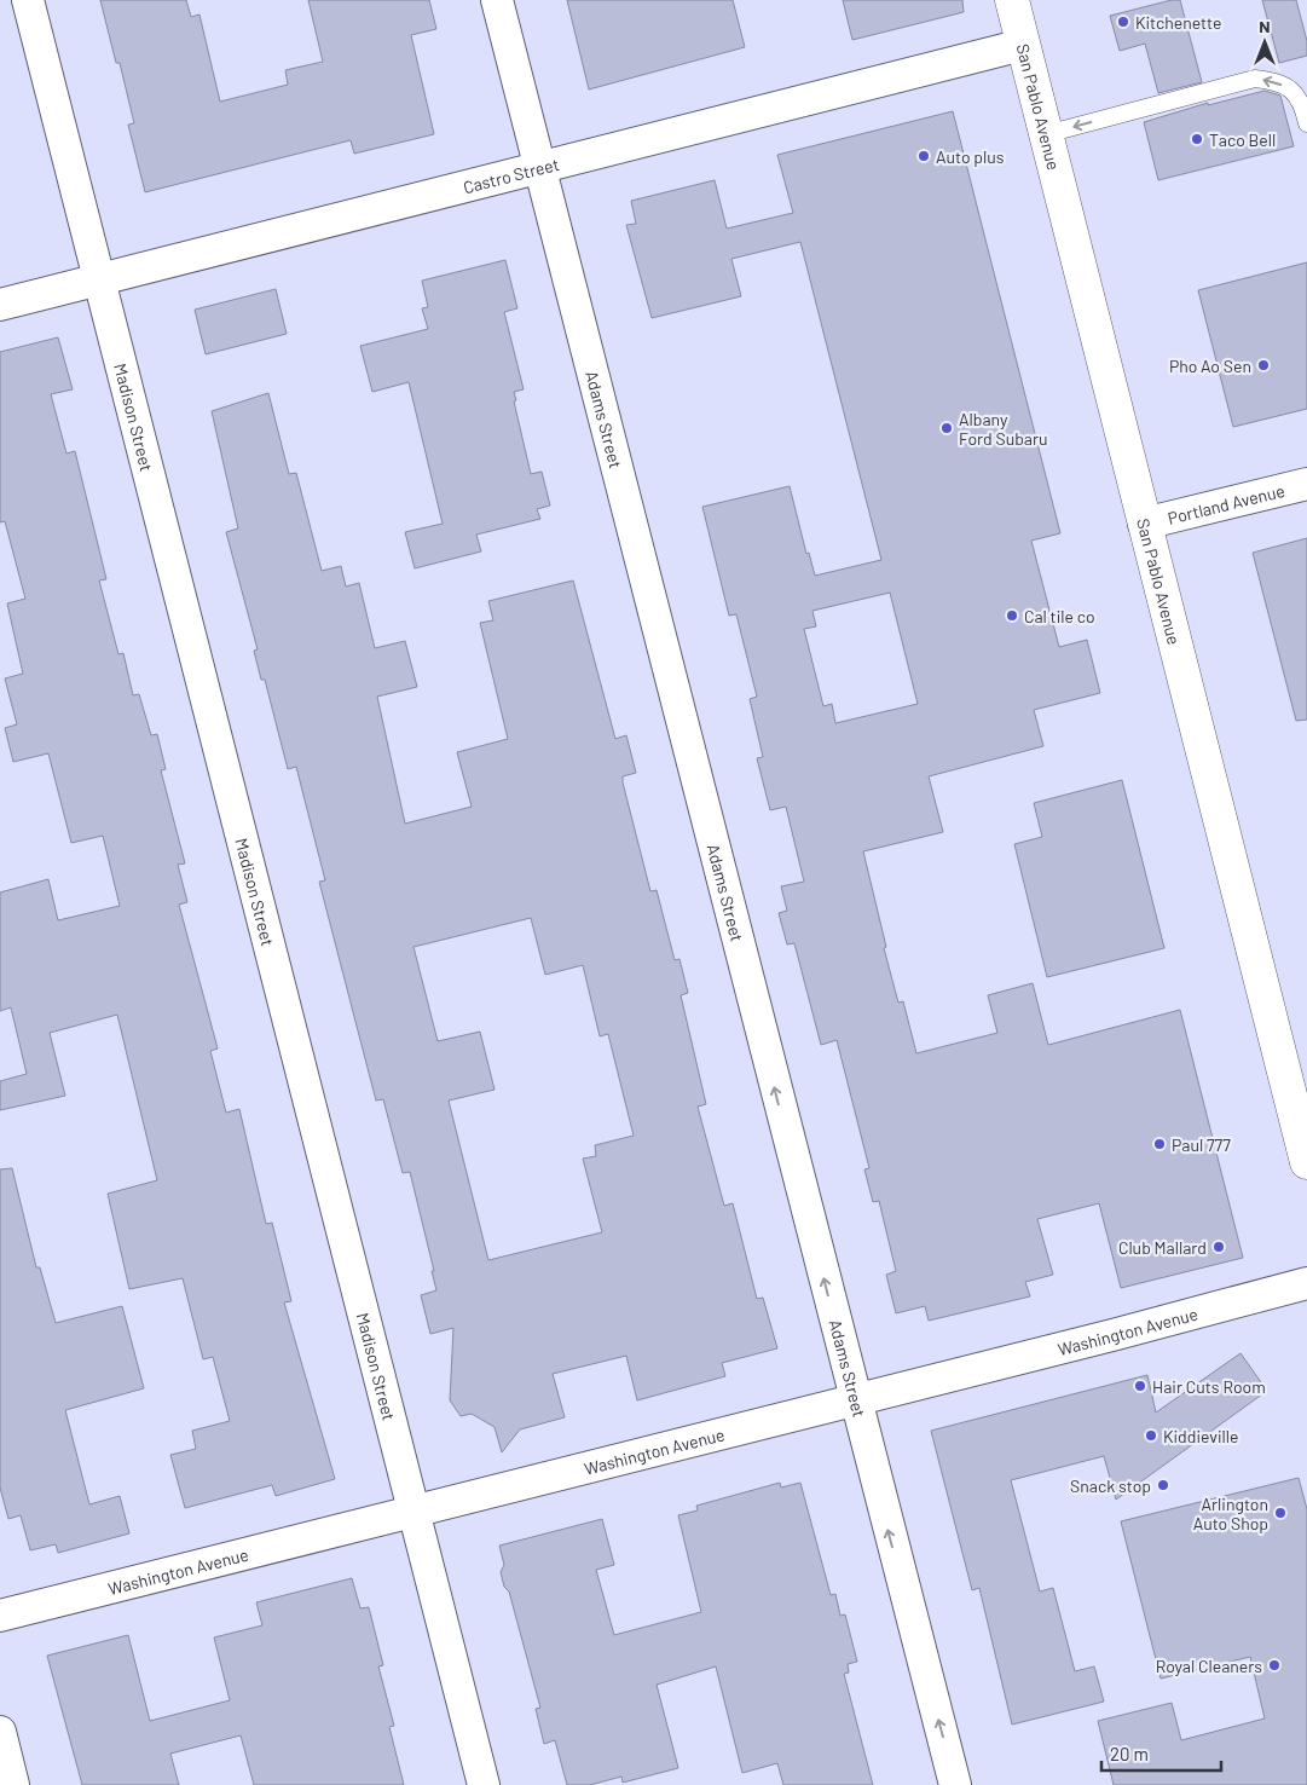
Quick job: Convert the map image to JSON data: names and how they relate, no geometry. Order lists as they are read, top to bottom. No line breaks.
{"streets":{"main road":["San Pablo Avenue"],"street":["Castro Street","Madison Street","Adams Street","Portland Avenue","Washington Avenue"]},"crossings":[["San Pablo Avenue","Castro Street"],["San Pablo Avenue","Portland Avenue"],["Castro Street","Madison Street"],["Castro Street","Adams Street"],["Madison Street","Washington Avenue"],["Adams Street","Washington Avenue"]],"one_way":["Adams Street"],"places":["Kitchenette","Taco Bell","Auto plus","Pho Ao Sen","Albany Ford Subaru","Cal tile co","Paul 777","Club Mallard","Hair Cuts Room","Kiddieville","Snack stop","Arlington Auto Shop","Royal Cleaners"],"scale_bar":"20 m","north":"top"}
